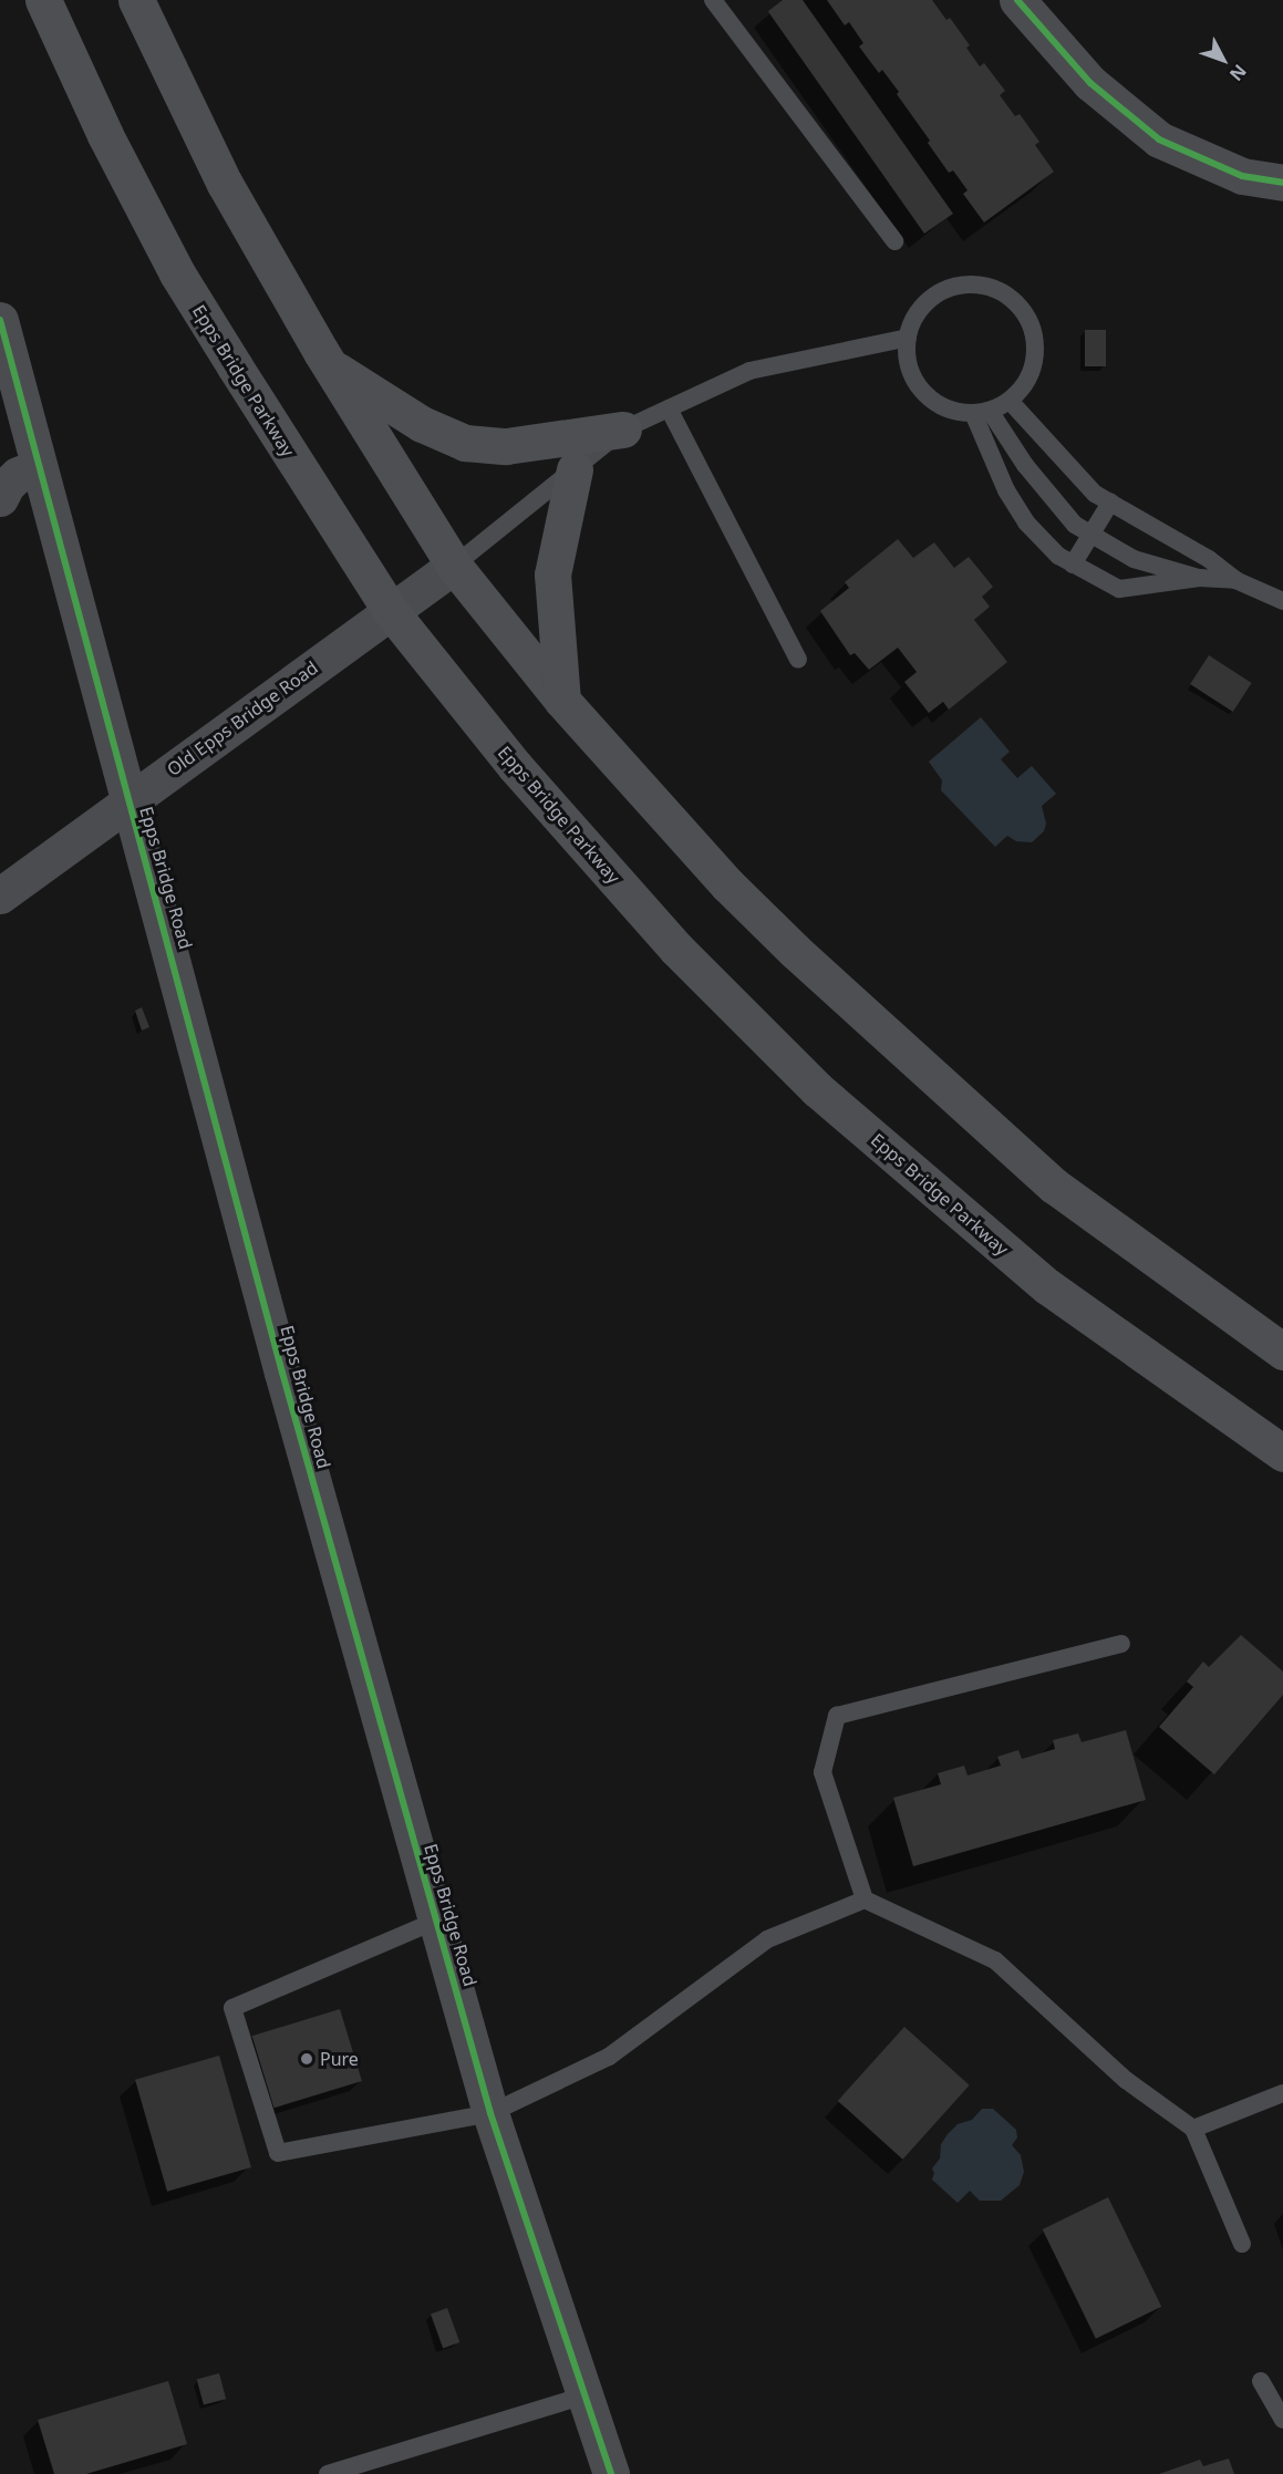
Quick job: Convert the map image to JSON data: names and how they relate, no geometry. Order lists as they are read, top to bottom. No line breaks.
{"streets":{"main road":["Epps Bridge Parkway"],"street":["Old Epps Bridge Road","Epps Bridge Road"]},"crossings":[["Epps Bridge Parkway","Old Epps Bridge Road"],["Old Epps Bridge Road","Epps Bridge Road"]],"places":["Pure"],"north":"bottom right"}
